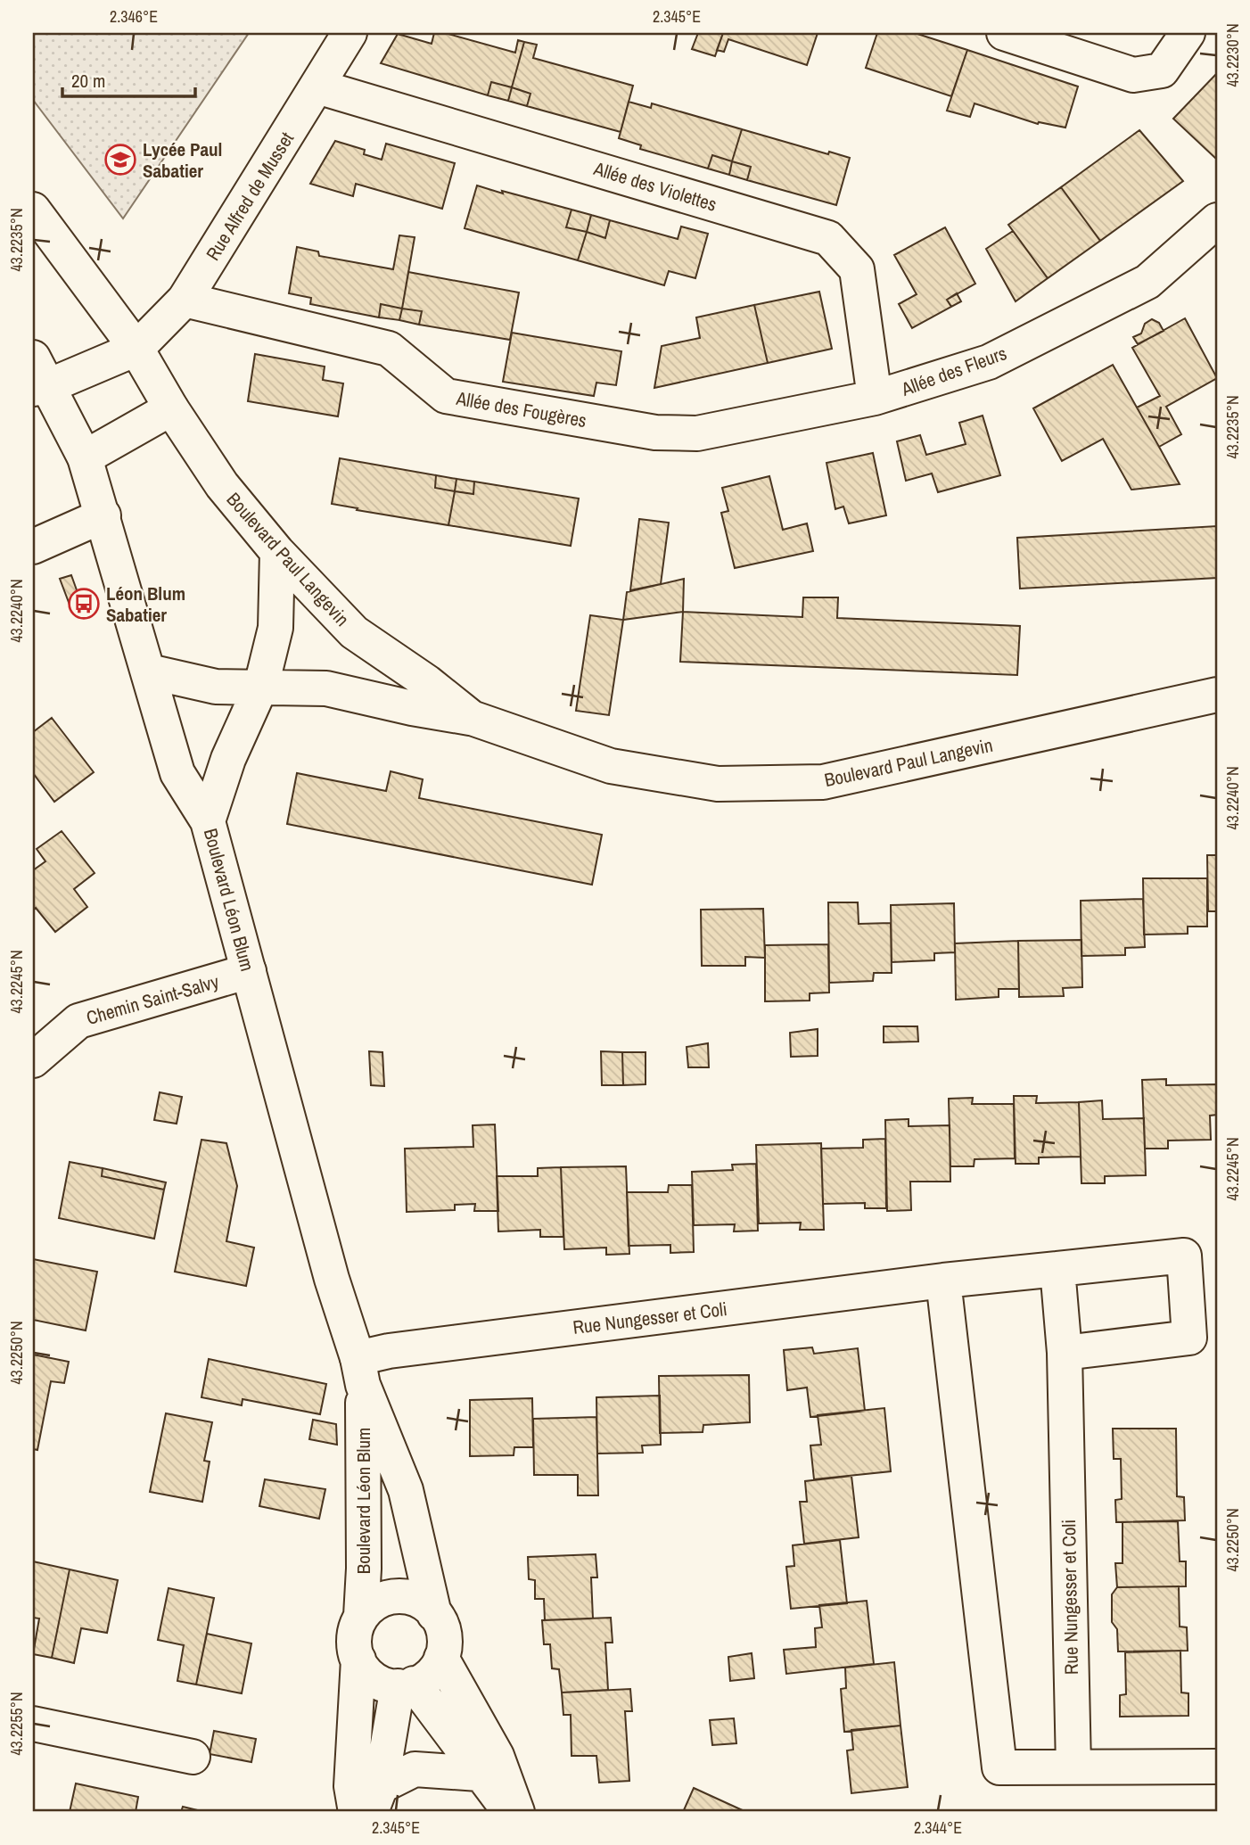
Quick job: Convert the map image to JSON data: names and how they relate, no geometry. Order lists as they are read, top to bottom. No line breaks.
{"streets":{"street":["Allée des Violettes","Rue Alfred de Musset","Allée des Fleurs","Allée des Fougères","Boulevard Paul Langevin","Boulevard Léon Blum","Chemin Saint-Salvy","Rue Nungesser et Coli"]},"crossings":[["Allée des Violettes","Rue Alfred de Musset"],["Allée des Violettes","Allée des Fleurs"],["Rue Alfred de Musset","Allée des Fougères"],["Rue Alfred de Musset","Boulevard Paul Langevin"],["Allée des Fleurs","Allée des Fougères"],["Boulevard Léon Blum","Chemin Saint-Salvy"],["Boulevard Léon Blum","Rue Nungesser et Coli"]],"places":{"school or university":["Lycée Paul Sabatier"],"bus stop":["Léon Blum Sabatier"]},"scale_bar":"20 m","coordinates":["2.346°E","2.345°E","43.2230°N","43.2235°N","43.2240°N","43.2245°N","43.2250°N","43.2255°N","2.344°E"]}
